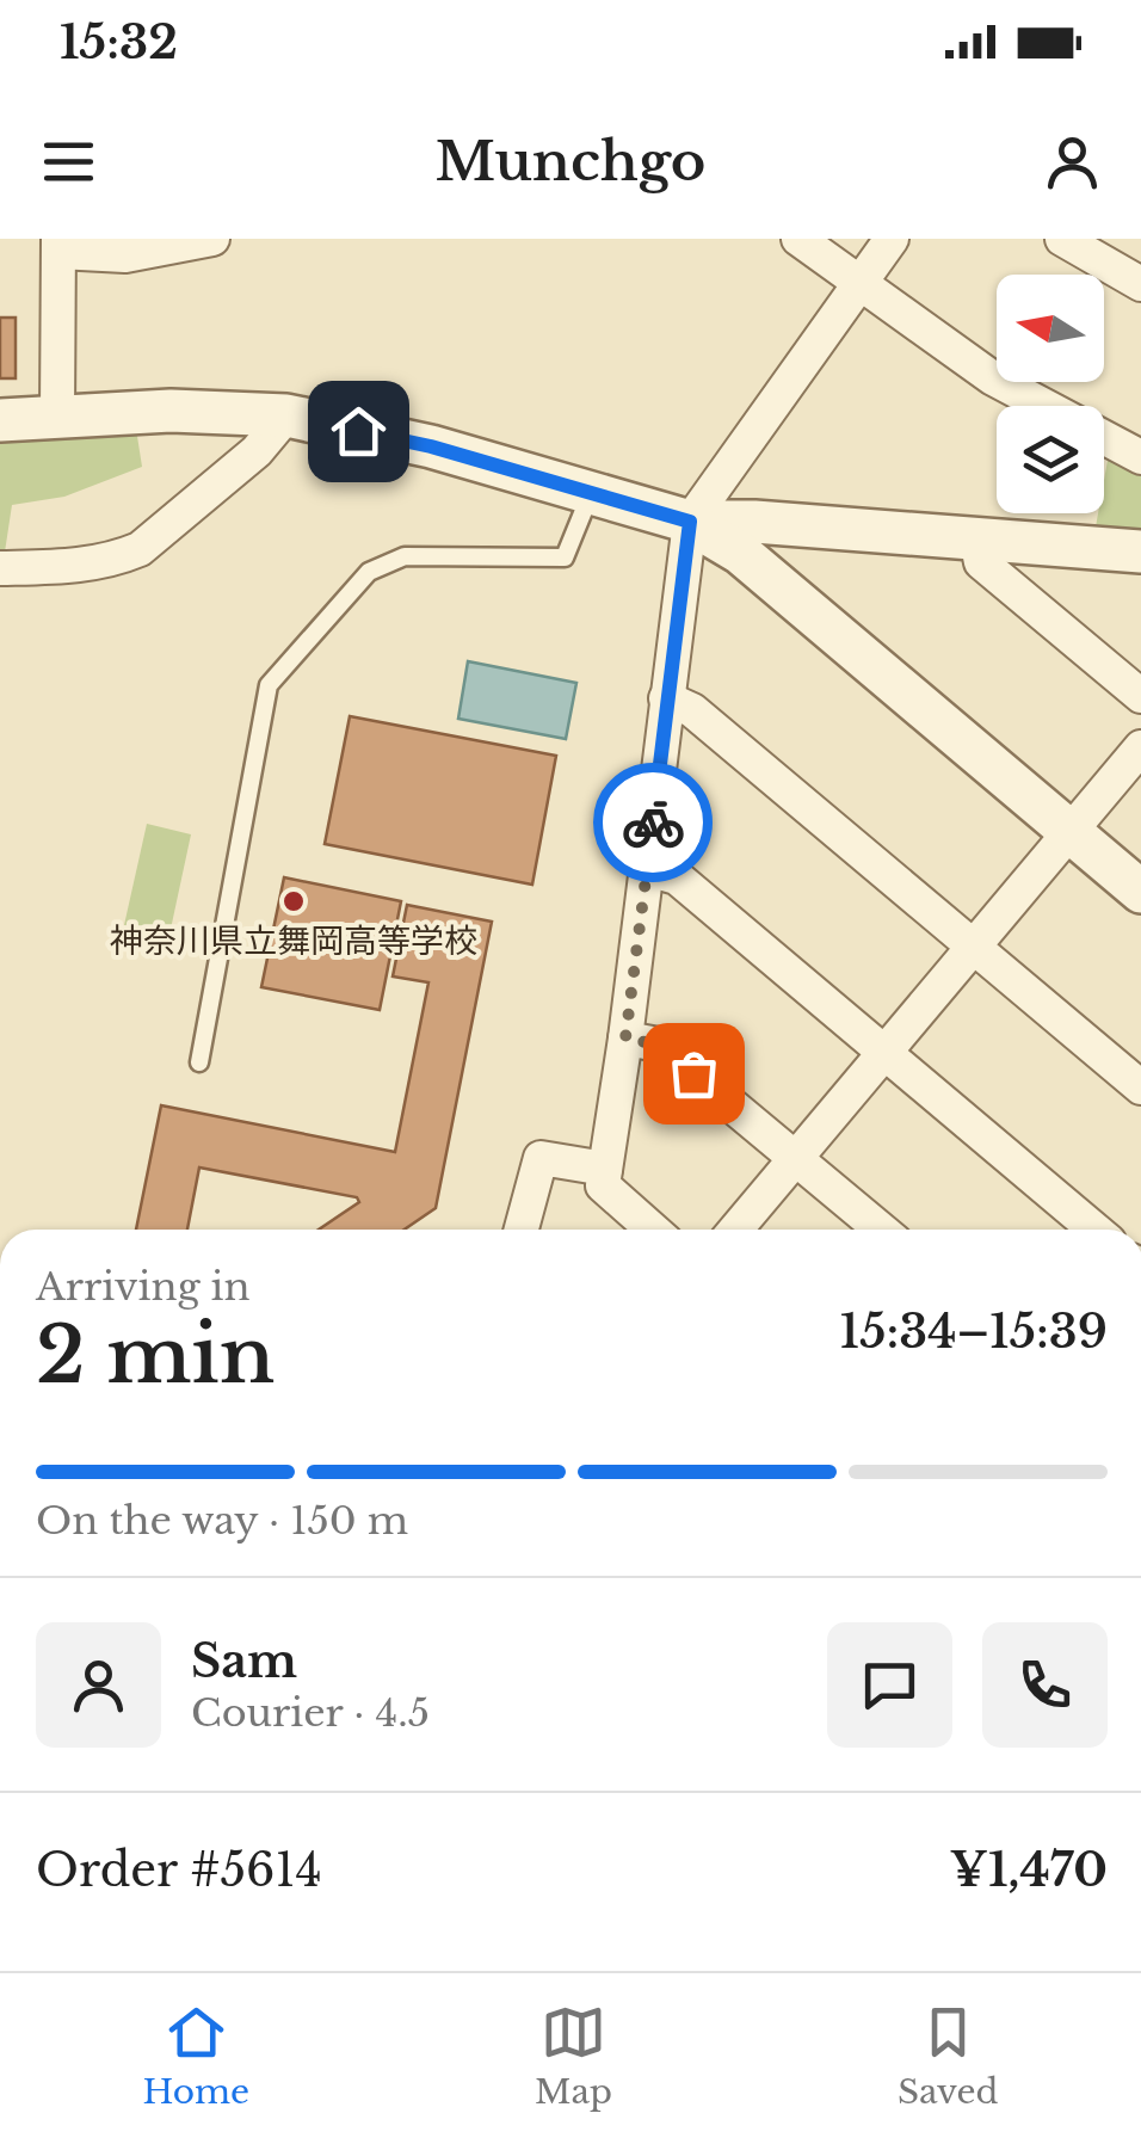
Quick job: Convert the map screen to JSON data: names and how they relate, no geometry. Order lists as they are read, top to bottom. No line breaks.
{"places":["神奈川県立舞岡高等学校"],"north":"left","page":{"status":"15:32","header":"Munchgo","heading":["2 min","Arriving in","15:34–15:39"],"panel":["Sam","Courier · 4.5","Order #5614","¥1,470"],"bar":"On the way · 150 m","tabs":["Home","Map","Saved"]}}
